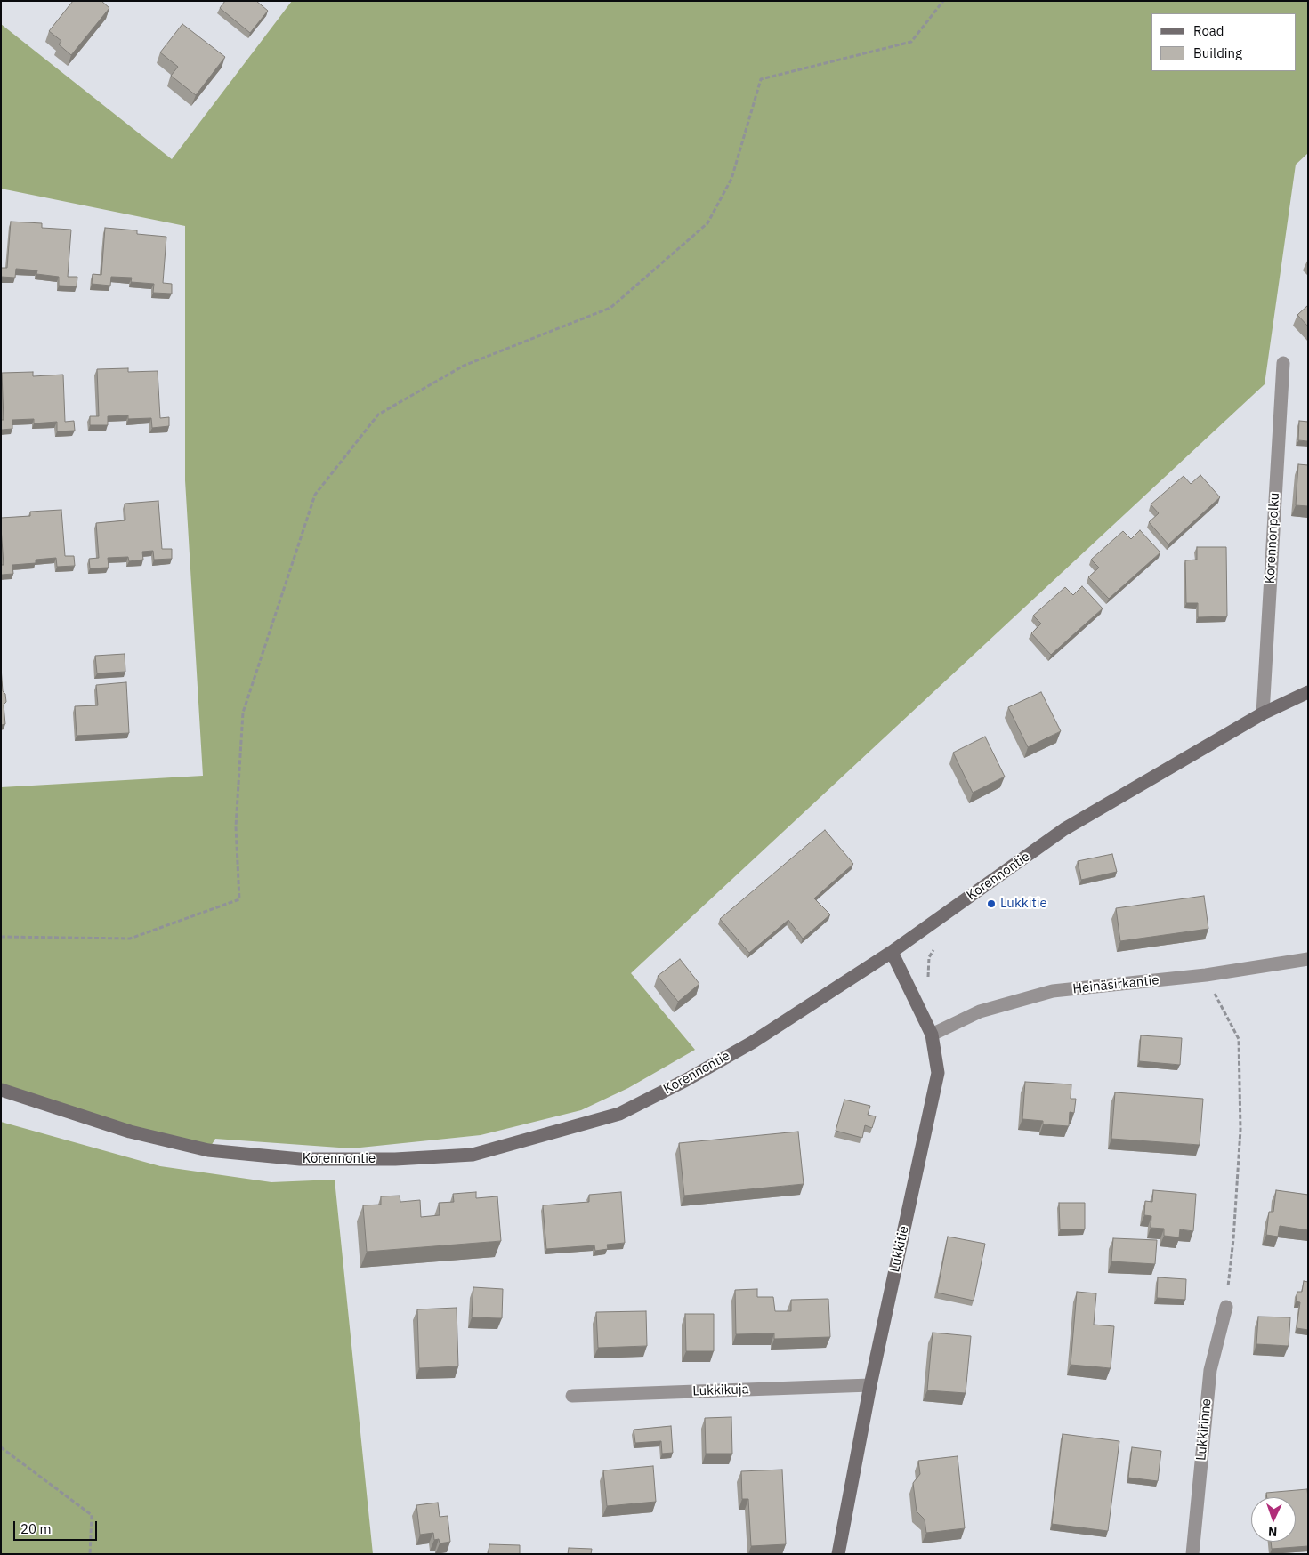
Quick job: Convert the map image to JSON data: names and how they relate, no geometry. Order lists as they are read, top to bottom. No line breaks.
{"streets":{"street":["Korennonpolku","Korennontie","Heinäsirkantie","Lukkitie","Lukkikuja","Lukkirinne"]},"crossings":[["Korennonpolku","Korennontie"],["Korennontie","Lukkitie"],["Heinäsirkantie","Lukkitie"],["Lukkitie","Lukkikuja"]],"places":["Lukkitie"],"legend":["Road","Building"],"scale_bar":"20 m","north":"bottom"}
